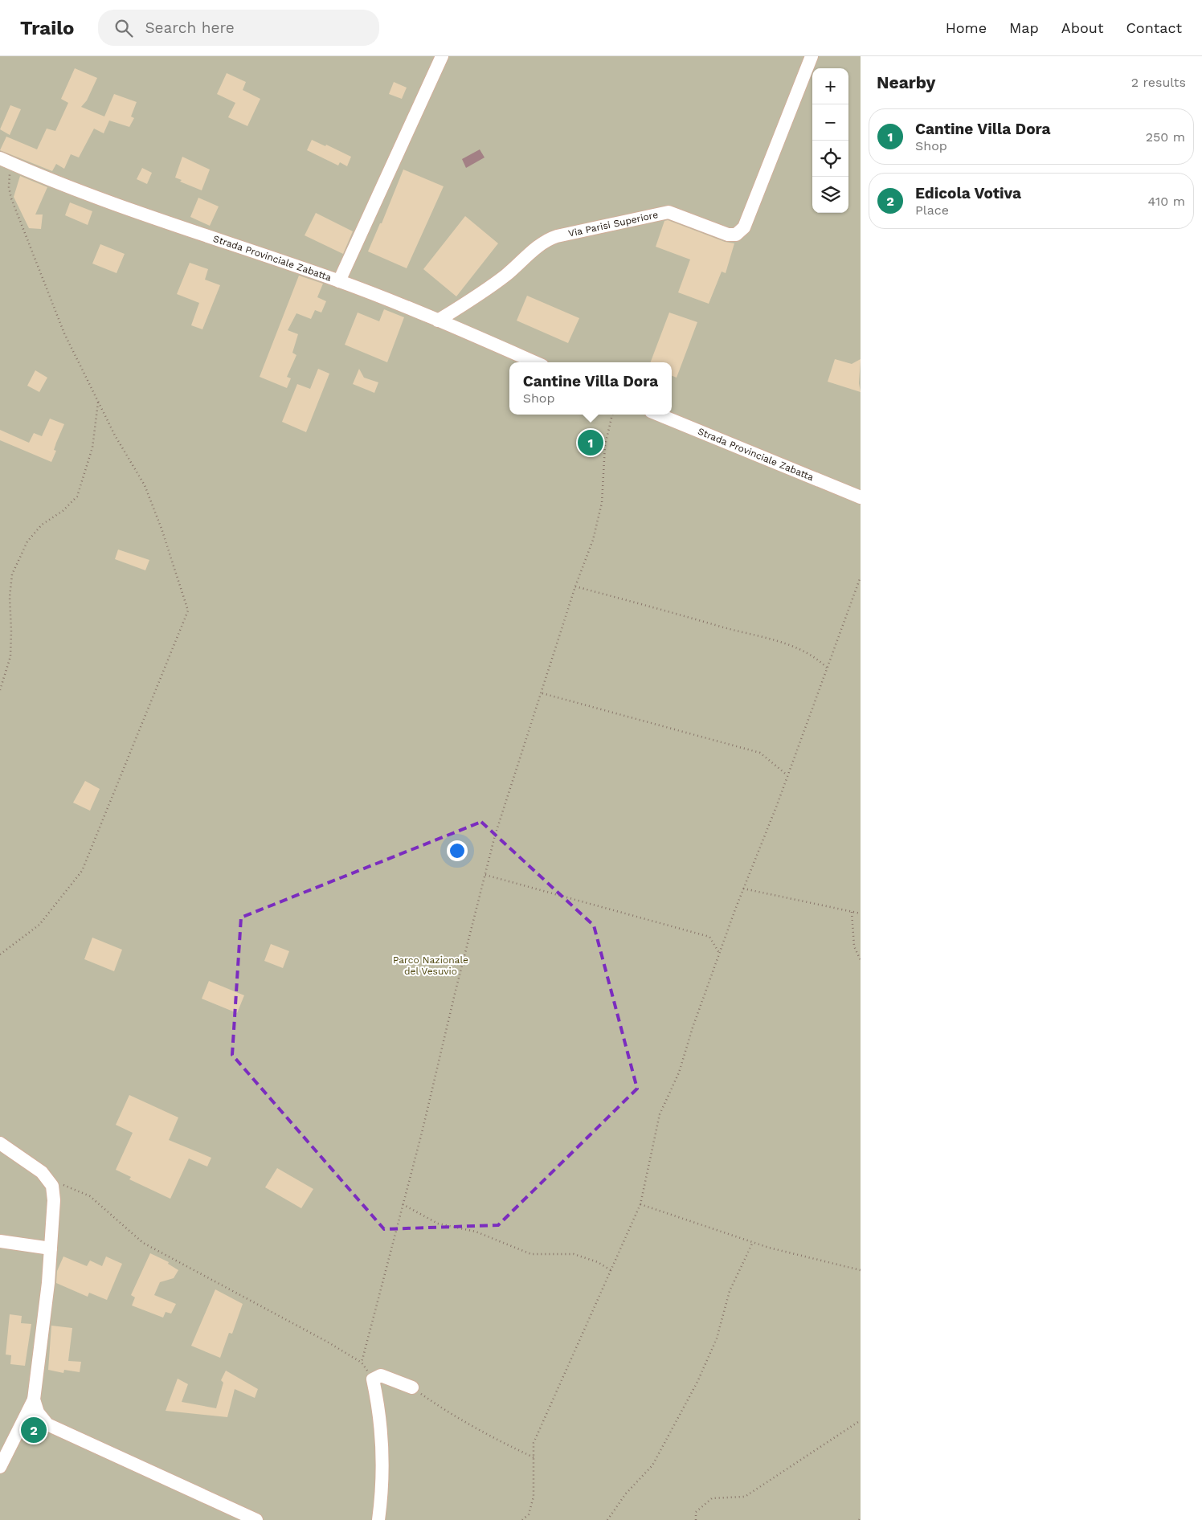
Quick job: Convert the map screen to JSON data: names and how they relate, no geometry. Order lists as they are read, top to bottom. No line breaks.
{"streets":{"street":["Via Parisi Superiore","Strada Provinciale Zabatta"]},"crossings":[["Via Parisi Superiore","Strada Provinciale Zabatta"]],"parks":["Parco Nazionale del Vesuvio"],"page":{"header":"Trailo","search":"Search here","nav":["Home","Map","About","Contact"],"heading":["Nearby","2 results"],"map_buttons":["+","−"],"list":[{"mark":"1","name":"Cantine Villa Dora","note":"Shop","value":"250 m"},{"mark":"2","name":"Edicola Votiva","note":"Place","value":"410 m"}],"popup":["Cantine Villa Dora","Shop"],"pins":["1","2"]}}
